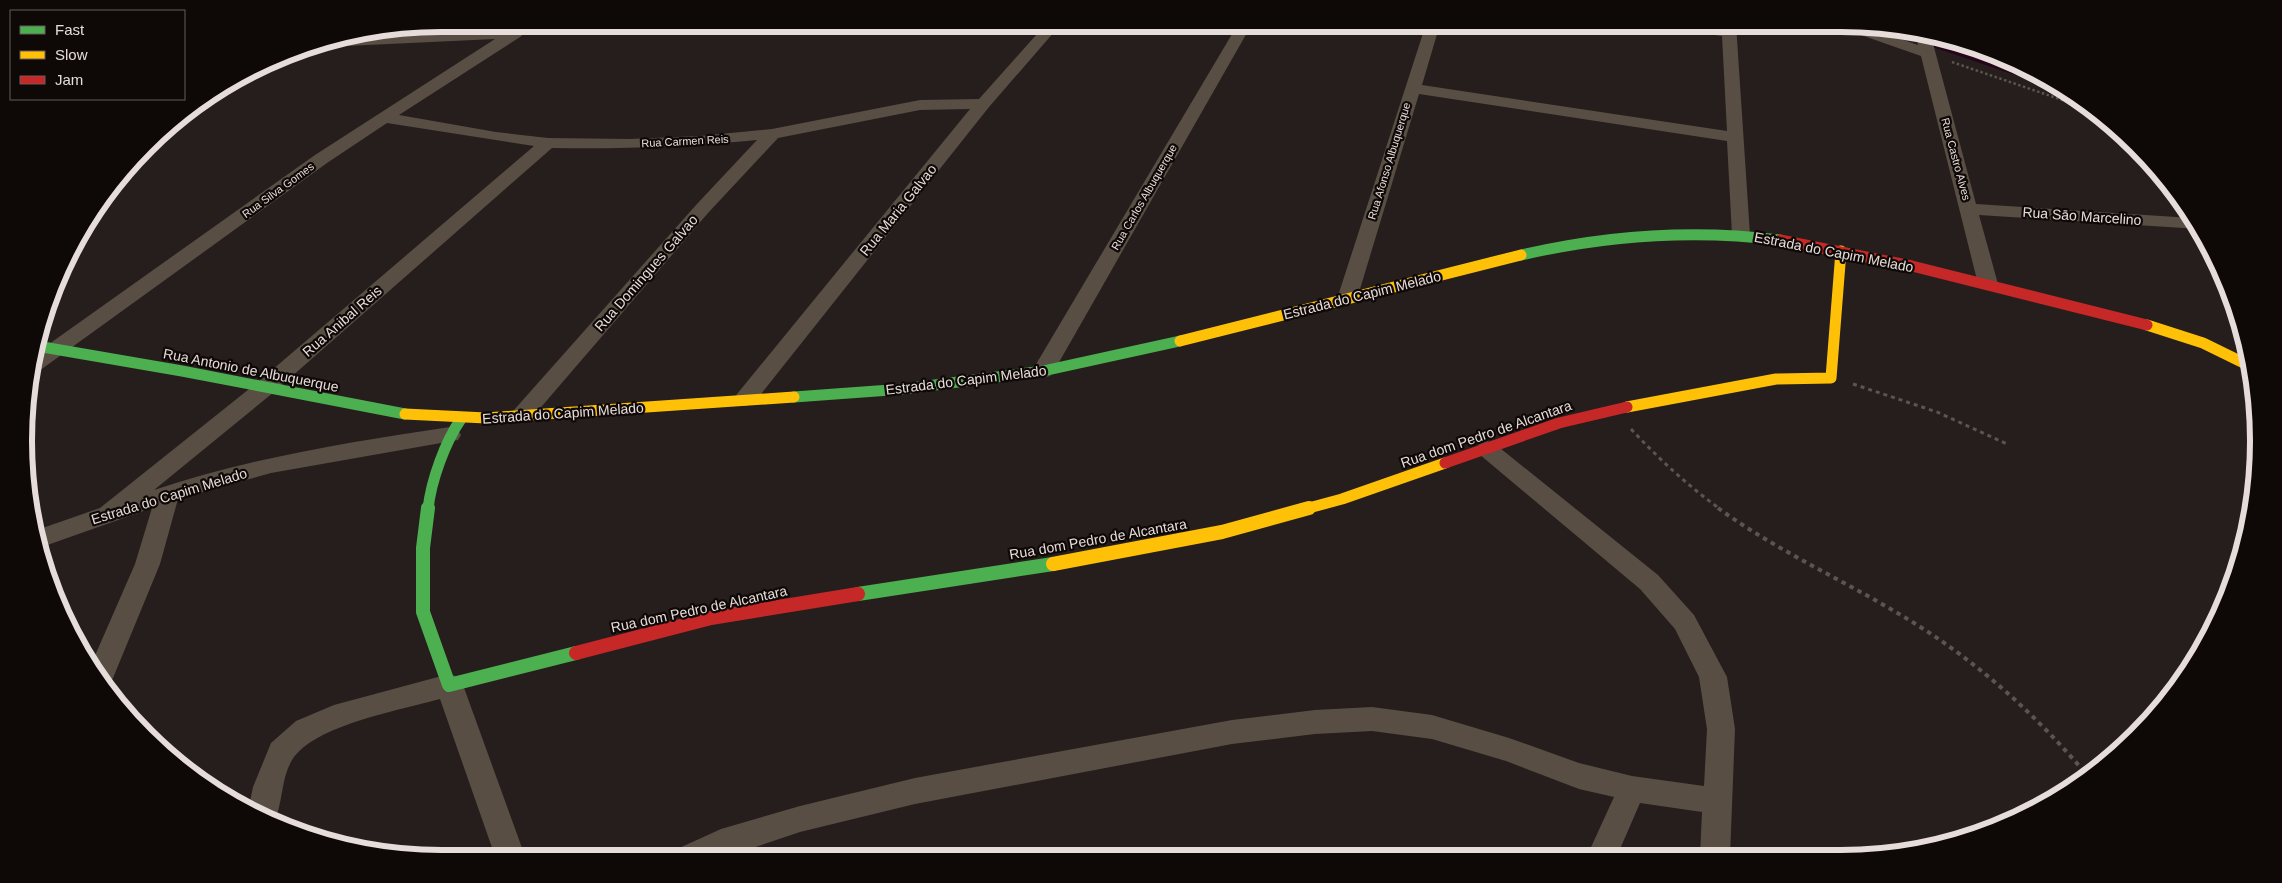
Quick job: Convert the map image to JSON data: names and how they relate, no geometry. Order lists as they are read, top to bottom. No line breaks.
{"streets":{"street":["Rua Carmen Reis","Rua Castro Alves","Rua Afonso Albuquerque","Rua Silva Gomes","Rua Carlos Albuquerque","Rua Maria Galvao","Rua Sāo Marcelino","Estrada do Capim Melado","Rua Domingues Galvao","Rua Anibal Reis","Rua Antonio de Albuquerque","Rua dom Pedro de Alcantara"]},"crossings":[["Rua Carmen Reis","Rua Silva Gomes"],["Rua Carmen Reis","Rua Maria Galvao"],["Rua Carmen Reis","Rua Domingues Galvao"],["Rua Carmen Reis","Rua Anibal Reis"],["Rua Castro Alves","Rua Sāo Marcelino"],["Rua Castro Alves","Estrada do Capim Melado"],["Rua Afonso Albuquerque","Estrada do Capim Melado"],["Rua Silva Gomes","Rua Antonio de Albuquerque"],["Rua Carlos Albuquerque","Estrada do Capim Melado"],["Rua Maria Galvao","Estrada do Capim Melado"],["Estrada do Capim Melado","Rua Domingues Galvao"],["Estrada do Capim Melado","Rua Anibal Reis"],["Estrada do Capim Melado","Rua Antonio de Albuquerque"],["Rua Anibal Reis","Rua Antonio de Albuquerque"]],"legend":["Fast","Slow","Jam"]}
